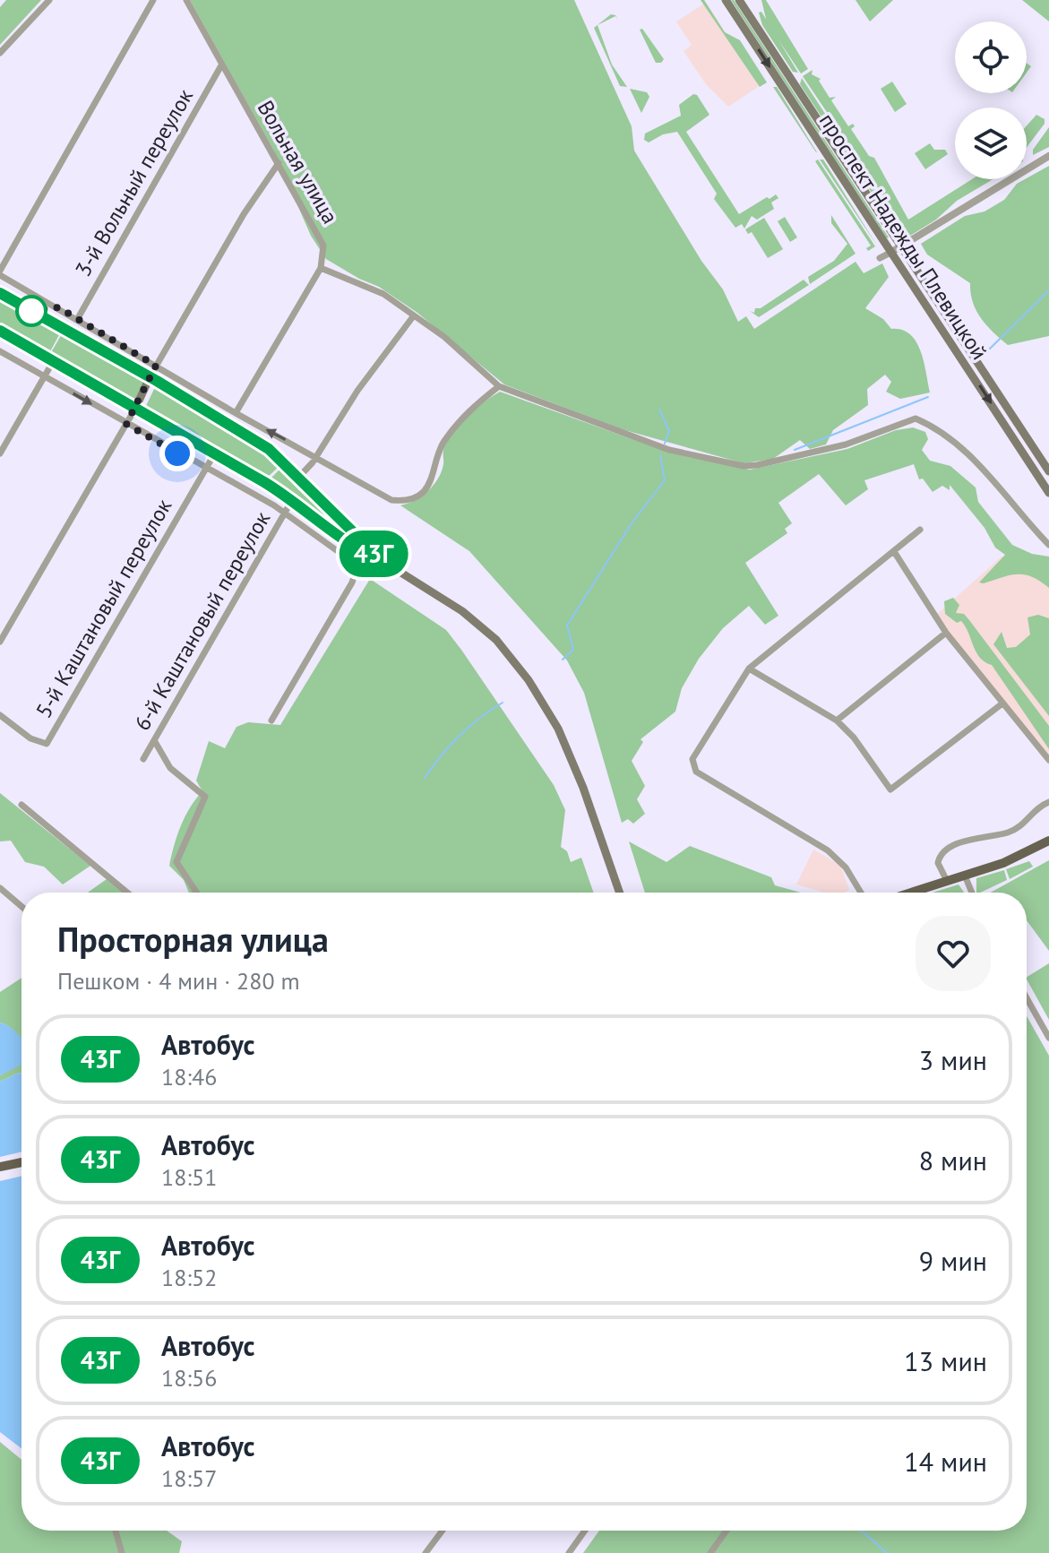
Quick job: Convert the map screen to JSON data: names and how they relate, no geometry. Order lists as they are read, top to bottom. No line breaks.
{"streets":{"main road":["проспект Надежды Плевицкой"],"street":["Вольная улица","3-й Вольный переулок","5-й Каштановый переулок","6-й Каштановый переулок"]},"crossings":[["Вольная улица","3-й Вольный переулок"]],"lines":["bus line 43Г"],"page":{"on_map":"43Г","heading":["Просторная улица","Пешком · 4 мин · 280 m"],"list":[{"mark":"43Г","name":"Автобус","note":"18:46","value":"3 мин"},{"mark":"43Г","name":"Автобус","note":"18:51","value":"8 мин"},{"mark":"43Г","name":"Автобус","note":"18:52","value":"9 мин"},{"mark":"43Г","name":"Автобус","note":"18:56","value":"13 мин"},{"mark":"43Г","name":"Автобус","note":"18:57","value":"14 мин"}]}}
